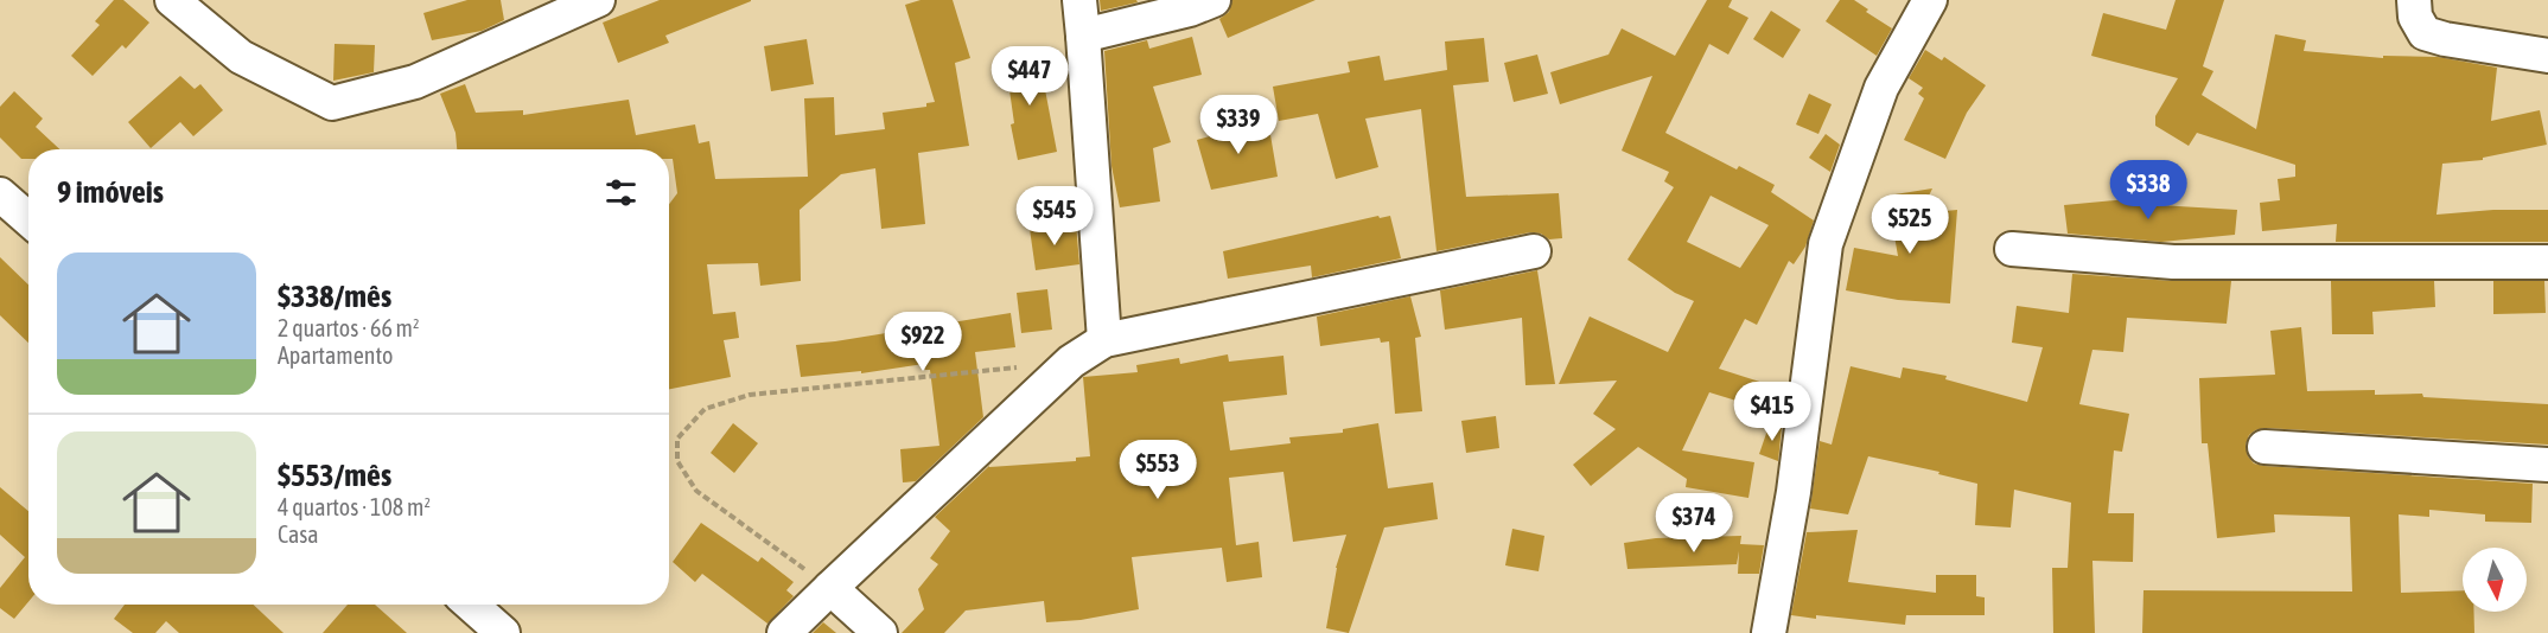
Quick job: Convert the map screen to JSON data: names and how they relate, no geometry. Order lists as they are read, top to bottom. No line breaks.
{"north":"bottom","page":{"price":["$447","$339","$338","$545","$525","$922","$415","$553","$374"],"heading":"9 imóveis","list":[{"name":"$338/mês","note":"2 quartos · 66 m² · Apartamento"},{"name":"$553/mês","note":"4 quartos · 108 m² · Casa"}]}}
